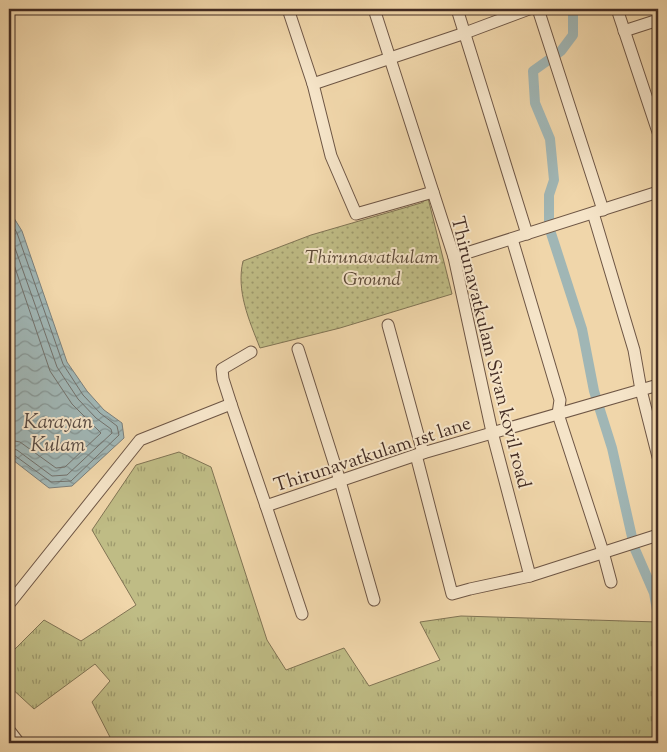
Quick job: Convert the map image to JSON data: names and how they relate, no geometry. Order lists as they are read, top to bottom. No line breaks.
{"streets":{"street":["Thirunavatkulam Sivan kovil road","Thirunavatkulam 1st lane"]},"crossings":[["Thirunavatkulam Sivan kovil road","Thirunavatkulam 1st lane"]],"water":["Karayan Kulam"],"parks":["Thirunavatkulam Ground"]}
